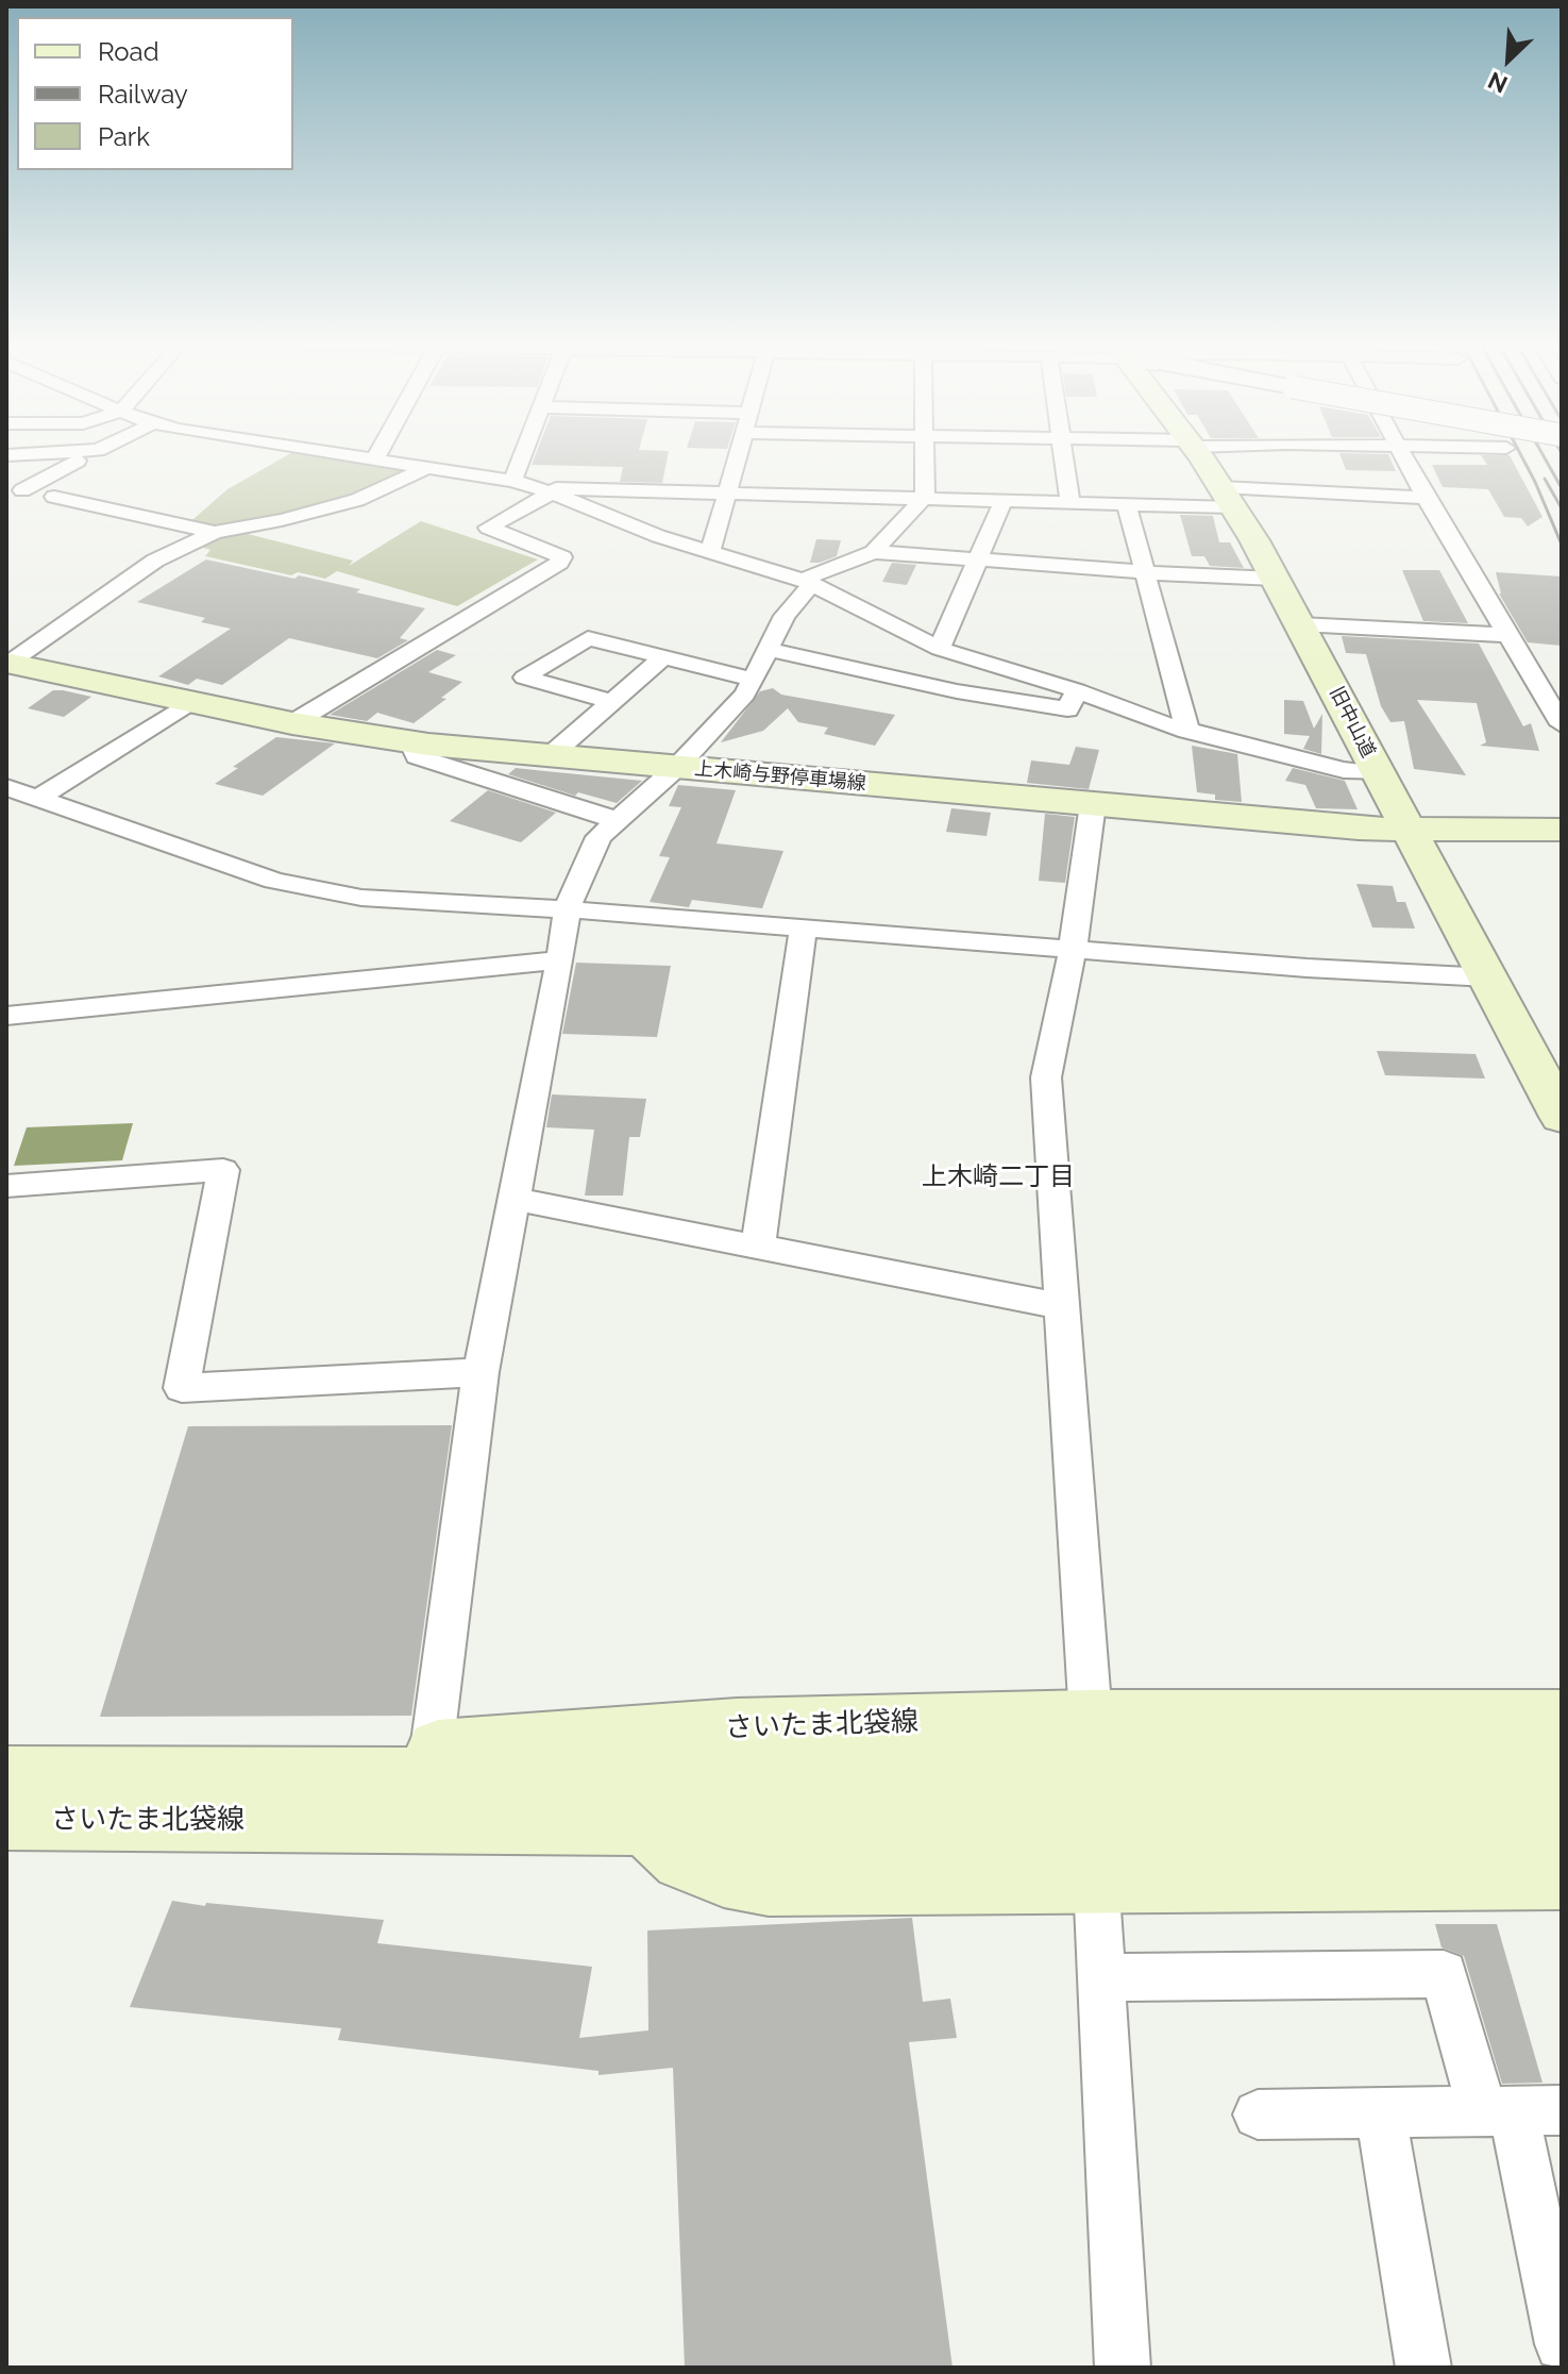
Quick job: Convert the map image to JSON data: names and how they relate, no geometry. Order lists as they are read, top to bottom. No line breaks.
{"streets":{"main road":["旧中山道","上木崎与野停車場線","さいたま北袋線"]},"crossings":[["旧中山道","上木崎与野停車場線"]],"districts":["上木崎二丁目"],"legend":["Road","Railway","Park"],"north":"bottom left"}
